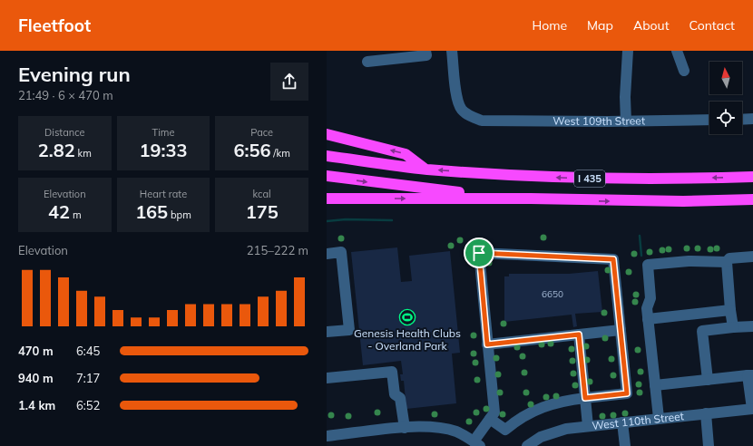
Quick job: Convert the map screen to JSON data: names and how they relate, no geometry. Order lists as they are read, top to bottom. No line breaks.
{"streets":{"highway":["I 435"],"street":["West 109th Street","West 110th Street"]},"places":{"sports":["Genesis Health Clubs - Overland Park"]},"house_numbers":["6650"],"north":"top","page":{"header":"Fleetfoot","nav":["Home","Map","About","Contact"],"heading":["Evening run","21:49 · 6 × 470 m"],"stats":[["Distance","2.82 km"],["Time","19:33"],["Pace","6:56 /km"],["Elevation","42 m"],["Heart rate","165 bpm"],["kcal","175"]],"chart":["Elevation","215–222 m"],"list":[{"name":"470 m","note":"6:45"},{"name":"940 m","note":"7:17"},{"name":"1.4 km","note":"6:52"}]}}
